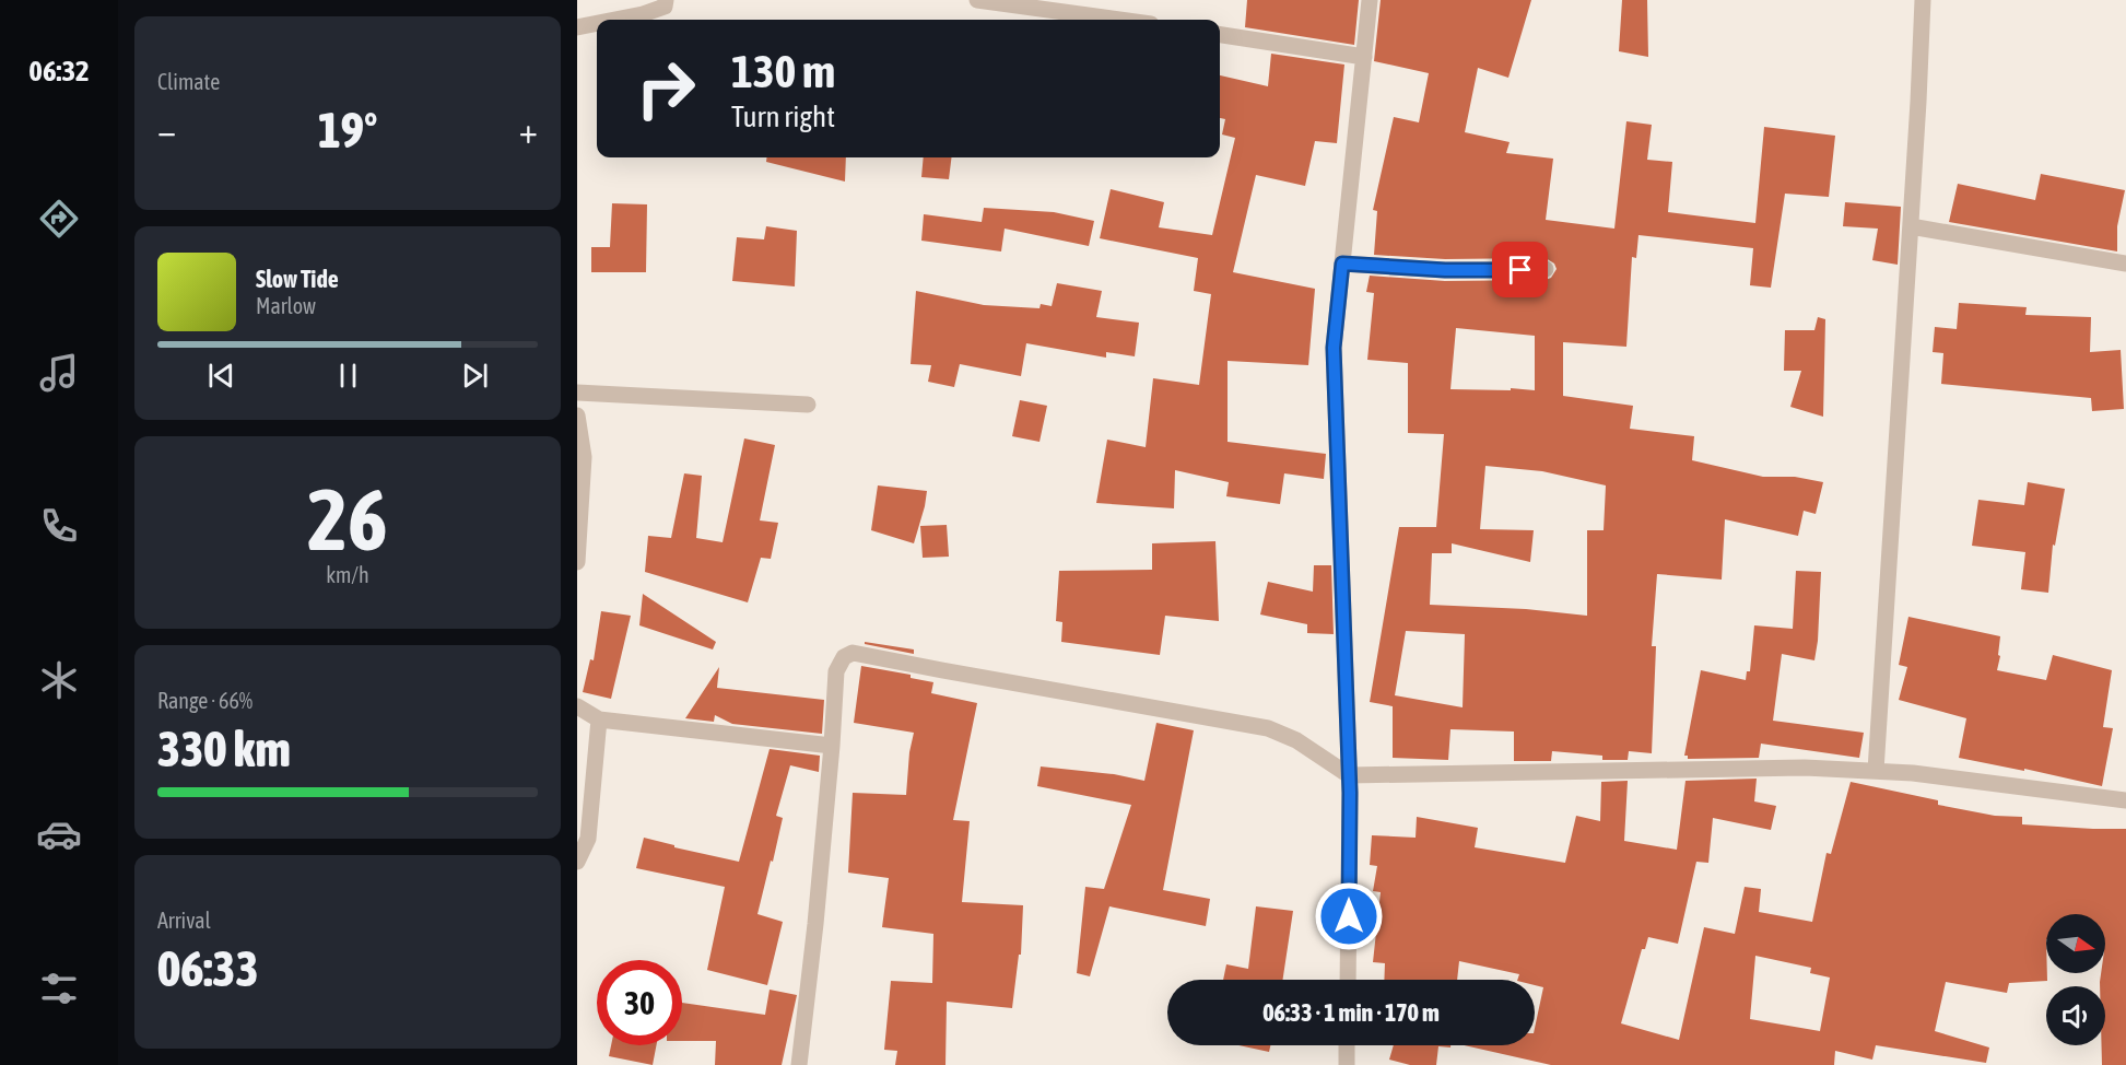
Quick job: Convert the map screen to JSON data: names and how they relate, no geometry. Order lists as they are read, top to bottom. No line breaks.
{"north":"right","page":{"tabs":"06:32","tile":["Climate",["26","km/h"],["Range · 66%","330 km"],["Arrival","06:33"]],"turn":["130 m","Turn right"],"heat":["−","19°","+"],"song":["Slow Tide","Marlow"],"limit":"30","trip":"06:33 · 1 min · 170 m"}}
